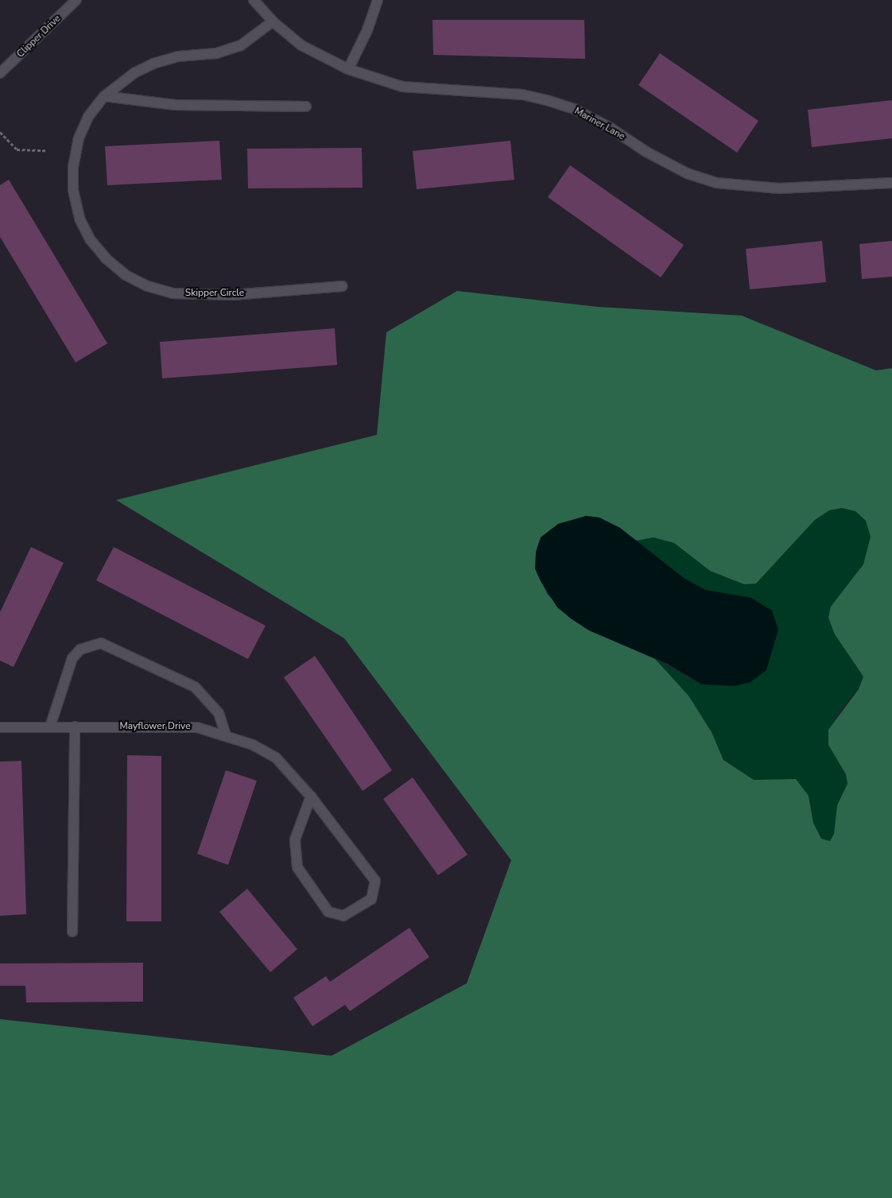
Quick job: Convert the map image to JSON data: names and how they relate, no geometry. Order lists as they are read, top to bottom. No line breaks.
{"streets":{"street":["Clipper Drive","Mariner Lane","Skipper Circle","Mayflower Drive"]},"crossings":[["Mariner Lane","Skipper Circle"]]}
